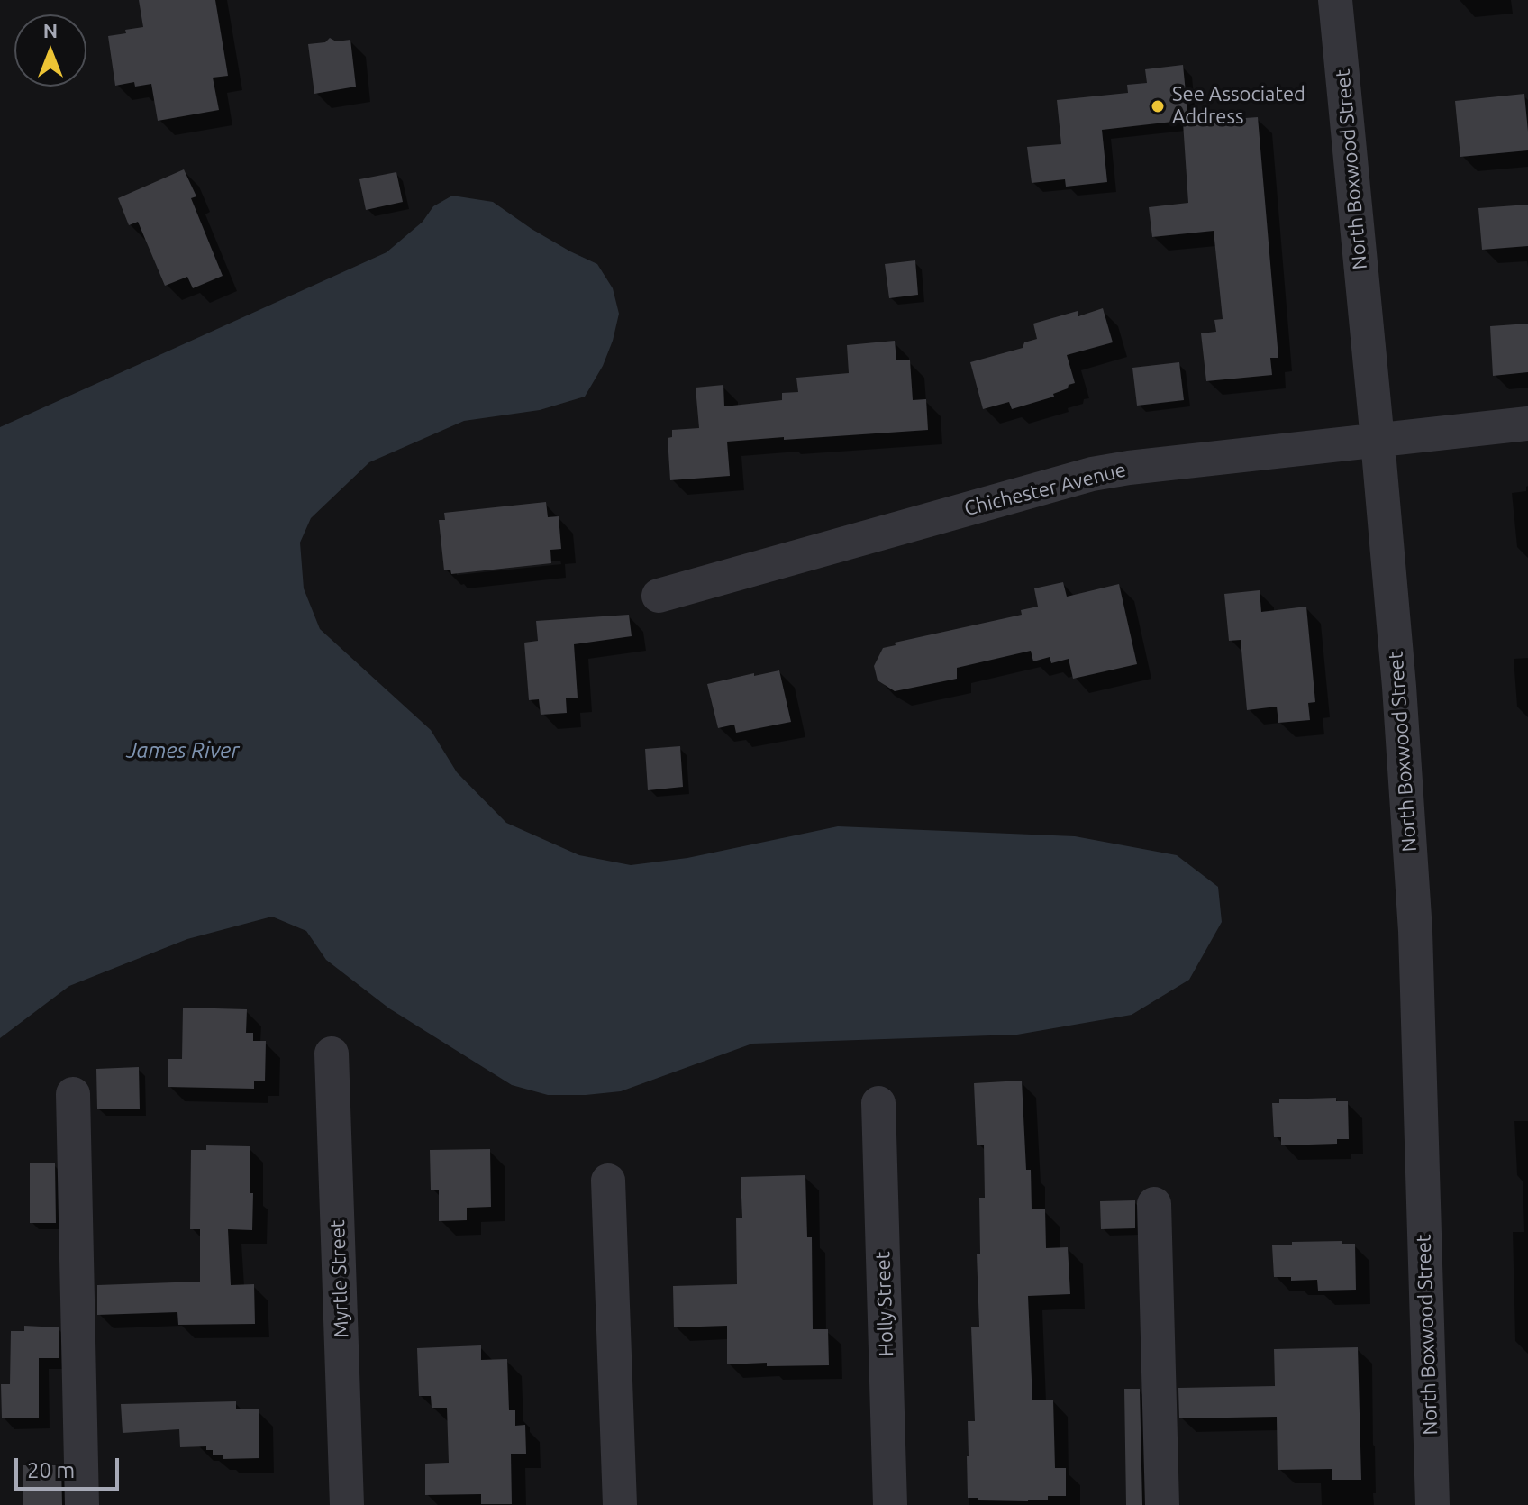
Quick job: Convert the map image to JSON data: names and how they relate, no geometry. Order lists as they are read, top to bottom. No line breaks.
{"streets":{"street":["North Boxwood Street","Chichester Avenue","Myrtle Street","Holly Street"]},"crossings":[["North Boxwood Street","Chichester Avenue"]],"water":["James River"],"places":["See Associated Address"],"scale_bar":"20 m","north":"top"}
